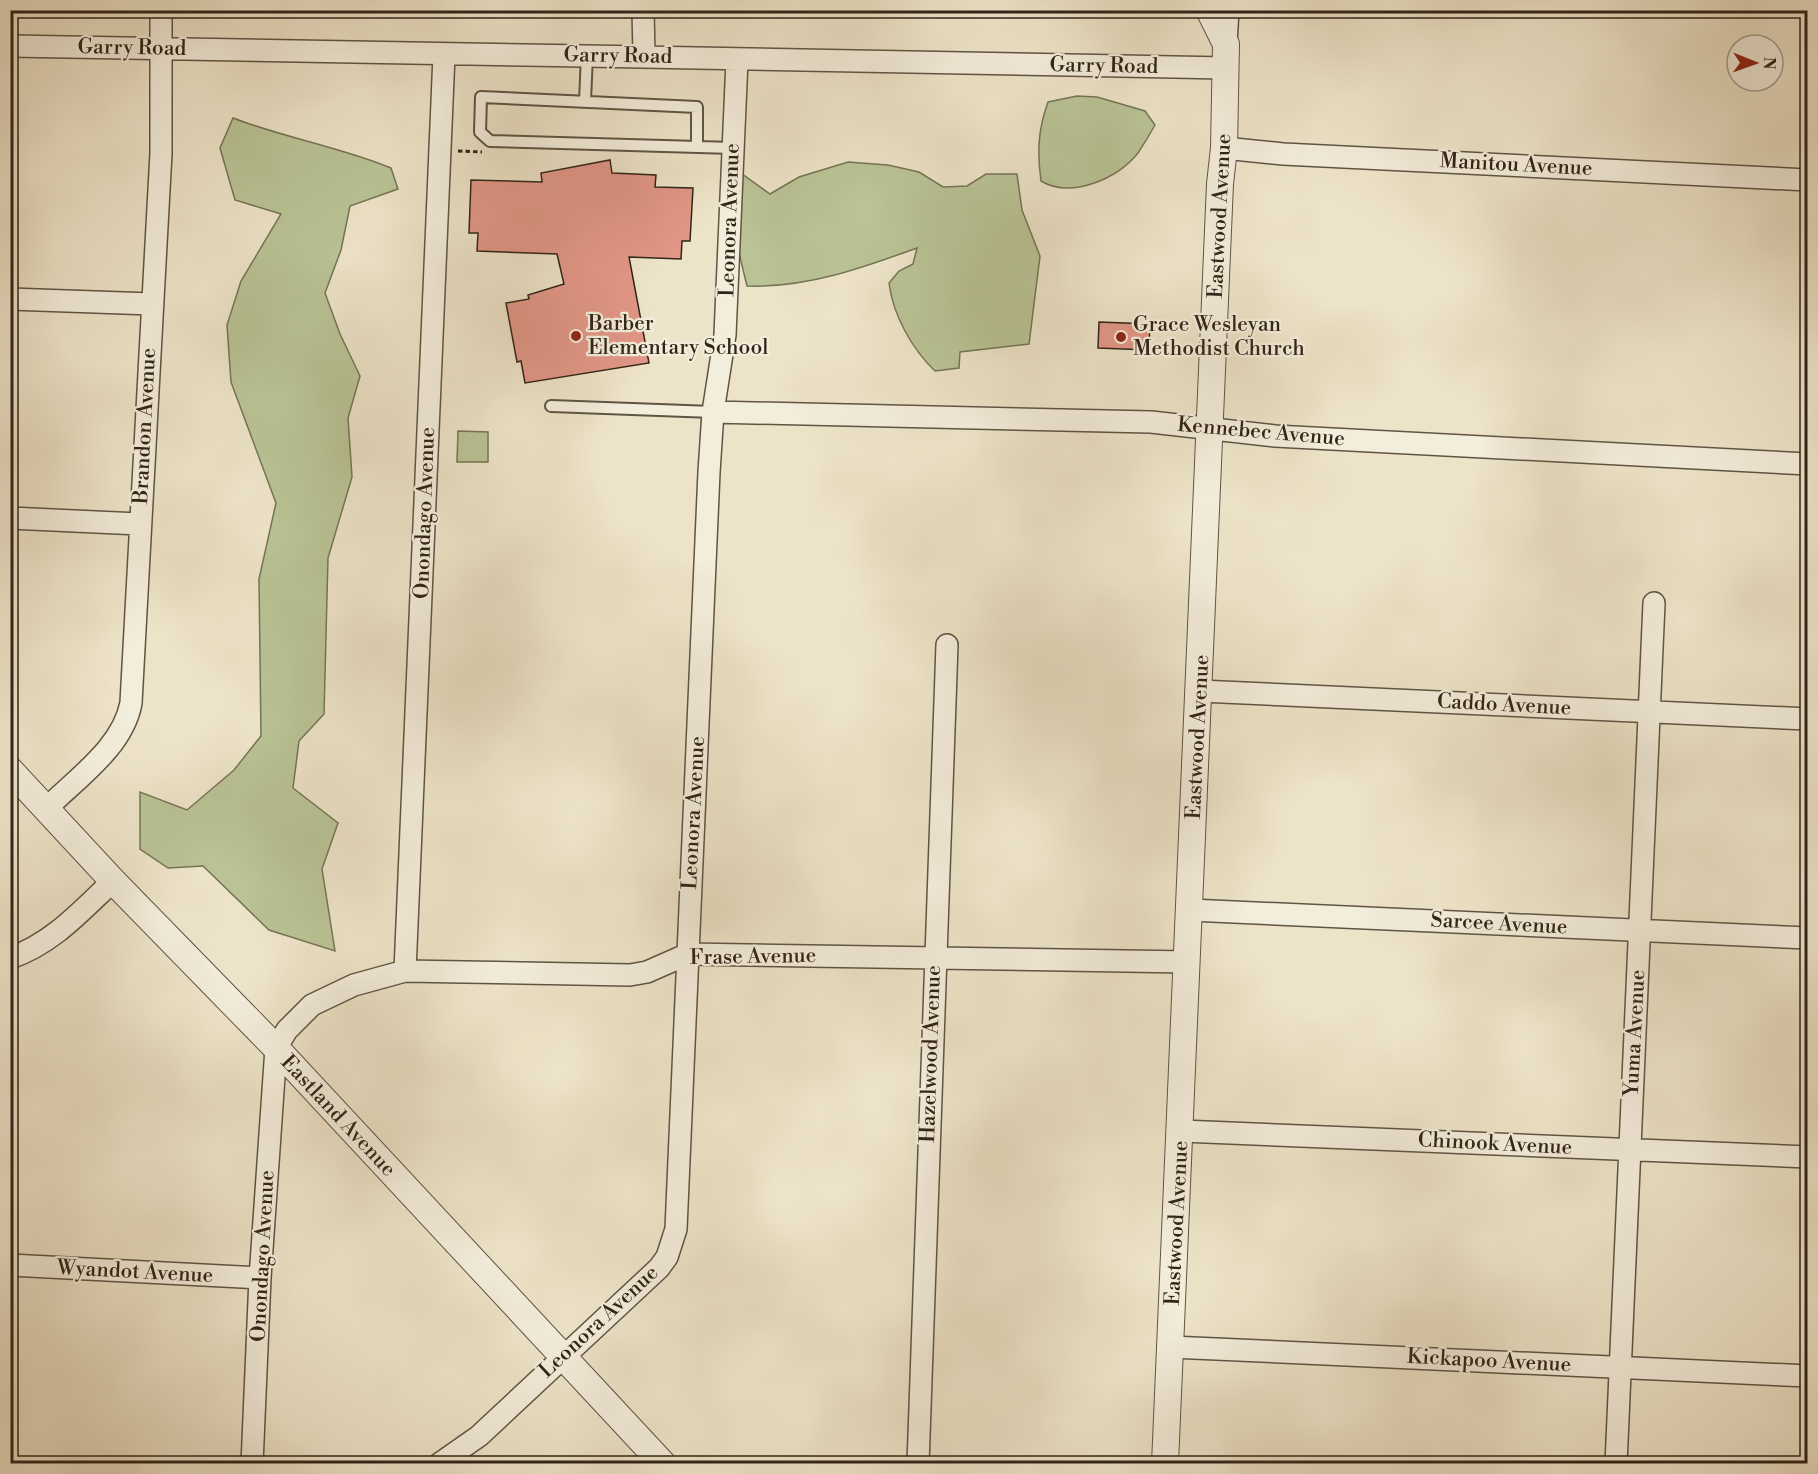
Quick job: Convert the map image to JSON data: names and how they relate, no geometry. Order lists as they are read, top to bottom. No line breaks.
{"streets":{"street":["Garry Road","Manitou Avenue","Eastwood Avenue","Leonora Avenue","Brandon Avenue","Kennebec Avenue","Onondago Avenue","Caddo Avenue","Sarcee Avenue","Frase Avenue","Yuma Avenue","Hazelwood Avenue","Eastland Avenue","Chinook Avenue","Wyandot Avenue","Kickapoo Avenue"]},"crossings":[["Garry Road","Eastwood Avenue"],["Garry Road","Leonora Avenue"],["Garry Road","Brandon Avenue"],["Garry Road","Onondago Avenue"],["Manitou Avenue","Eastwood Avenue"],["Eastwood Avenue","Kennebec Avenue"],["Eastwood Avenue","Caddo Avenue"],["Eastwood Avenue","Sarcee Avenue"],["Eastwood Avenue","Frase Avenue"],["Eastwood Avenue","Chinook Avenue"],["Eastwood Avenue","Kickapoo Avenue"],["Leonora Avenue","Kennebec Avenue"],["Leonora Avenue","Frase Avenue"],["Leonora Avenue","Eastland Avenue"],["Brandon Avenue","Eastland Avenue"],["Onondago Avenue","Frase Avenue"],["Onondago Avenue","Eastland Avenue"],["Onondago Avenue","Wyandot Avenue"],["Caddo Avenue","Yuma Avenue"],["Sarcee Avenue","Yuma Avenue"],["Frase Avenue","Hazelwood Avenue"],["Frase Avenue","Eastland Avenue"],["Yuma Avenue","Chinook Avenue"],["Yuma Avenue","Kickapoo Avenue"]],"places":["Barber Elementary School","Grace Wesleyan Methodist Church"],"north":"right"}
